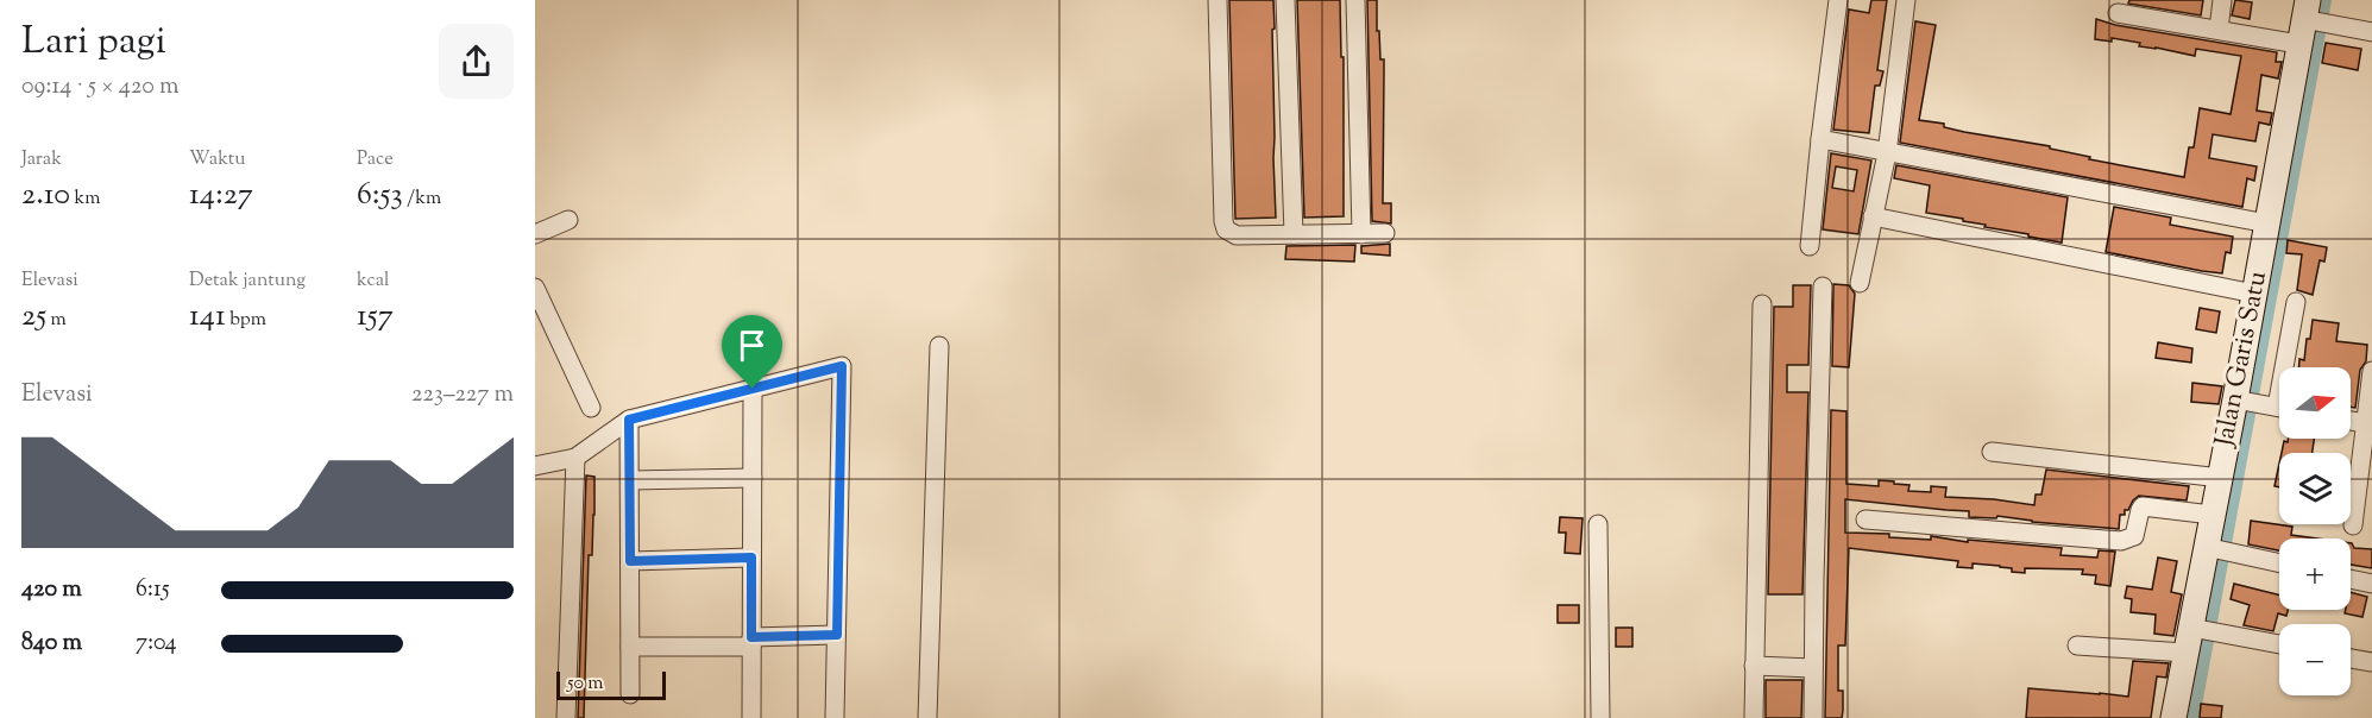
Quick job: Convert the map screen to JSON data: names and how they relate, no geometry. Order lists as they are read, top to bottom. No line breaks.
{"streets":{"street":["Jalan Garis Satu"]},"scale_bar":"50 m","north":"right","page":{"heading":["Lari pagi","09:14 · 5 × 420 m"],"stats":[["Jarak","2.10 km"],["Waktu","14:27"],["Pace","6:53 /km"],["Elevasi","25 m"],["Detak jantung","141 bpm"],["kcal","157"]],"chart":["Elevasi","223–227 m"],"map_buttons":["+","−"],"list":[{"name":"420 m","note":"6:15"},{"name":"840 m","note":"7:04"}],"scale":"50 m"}}
